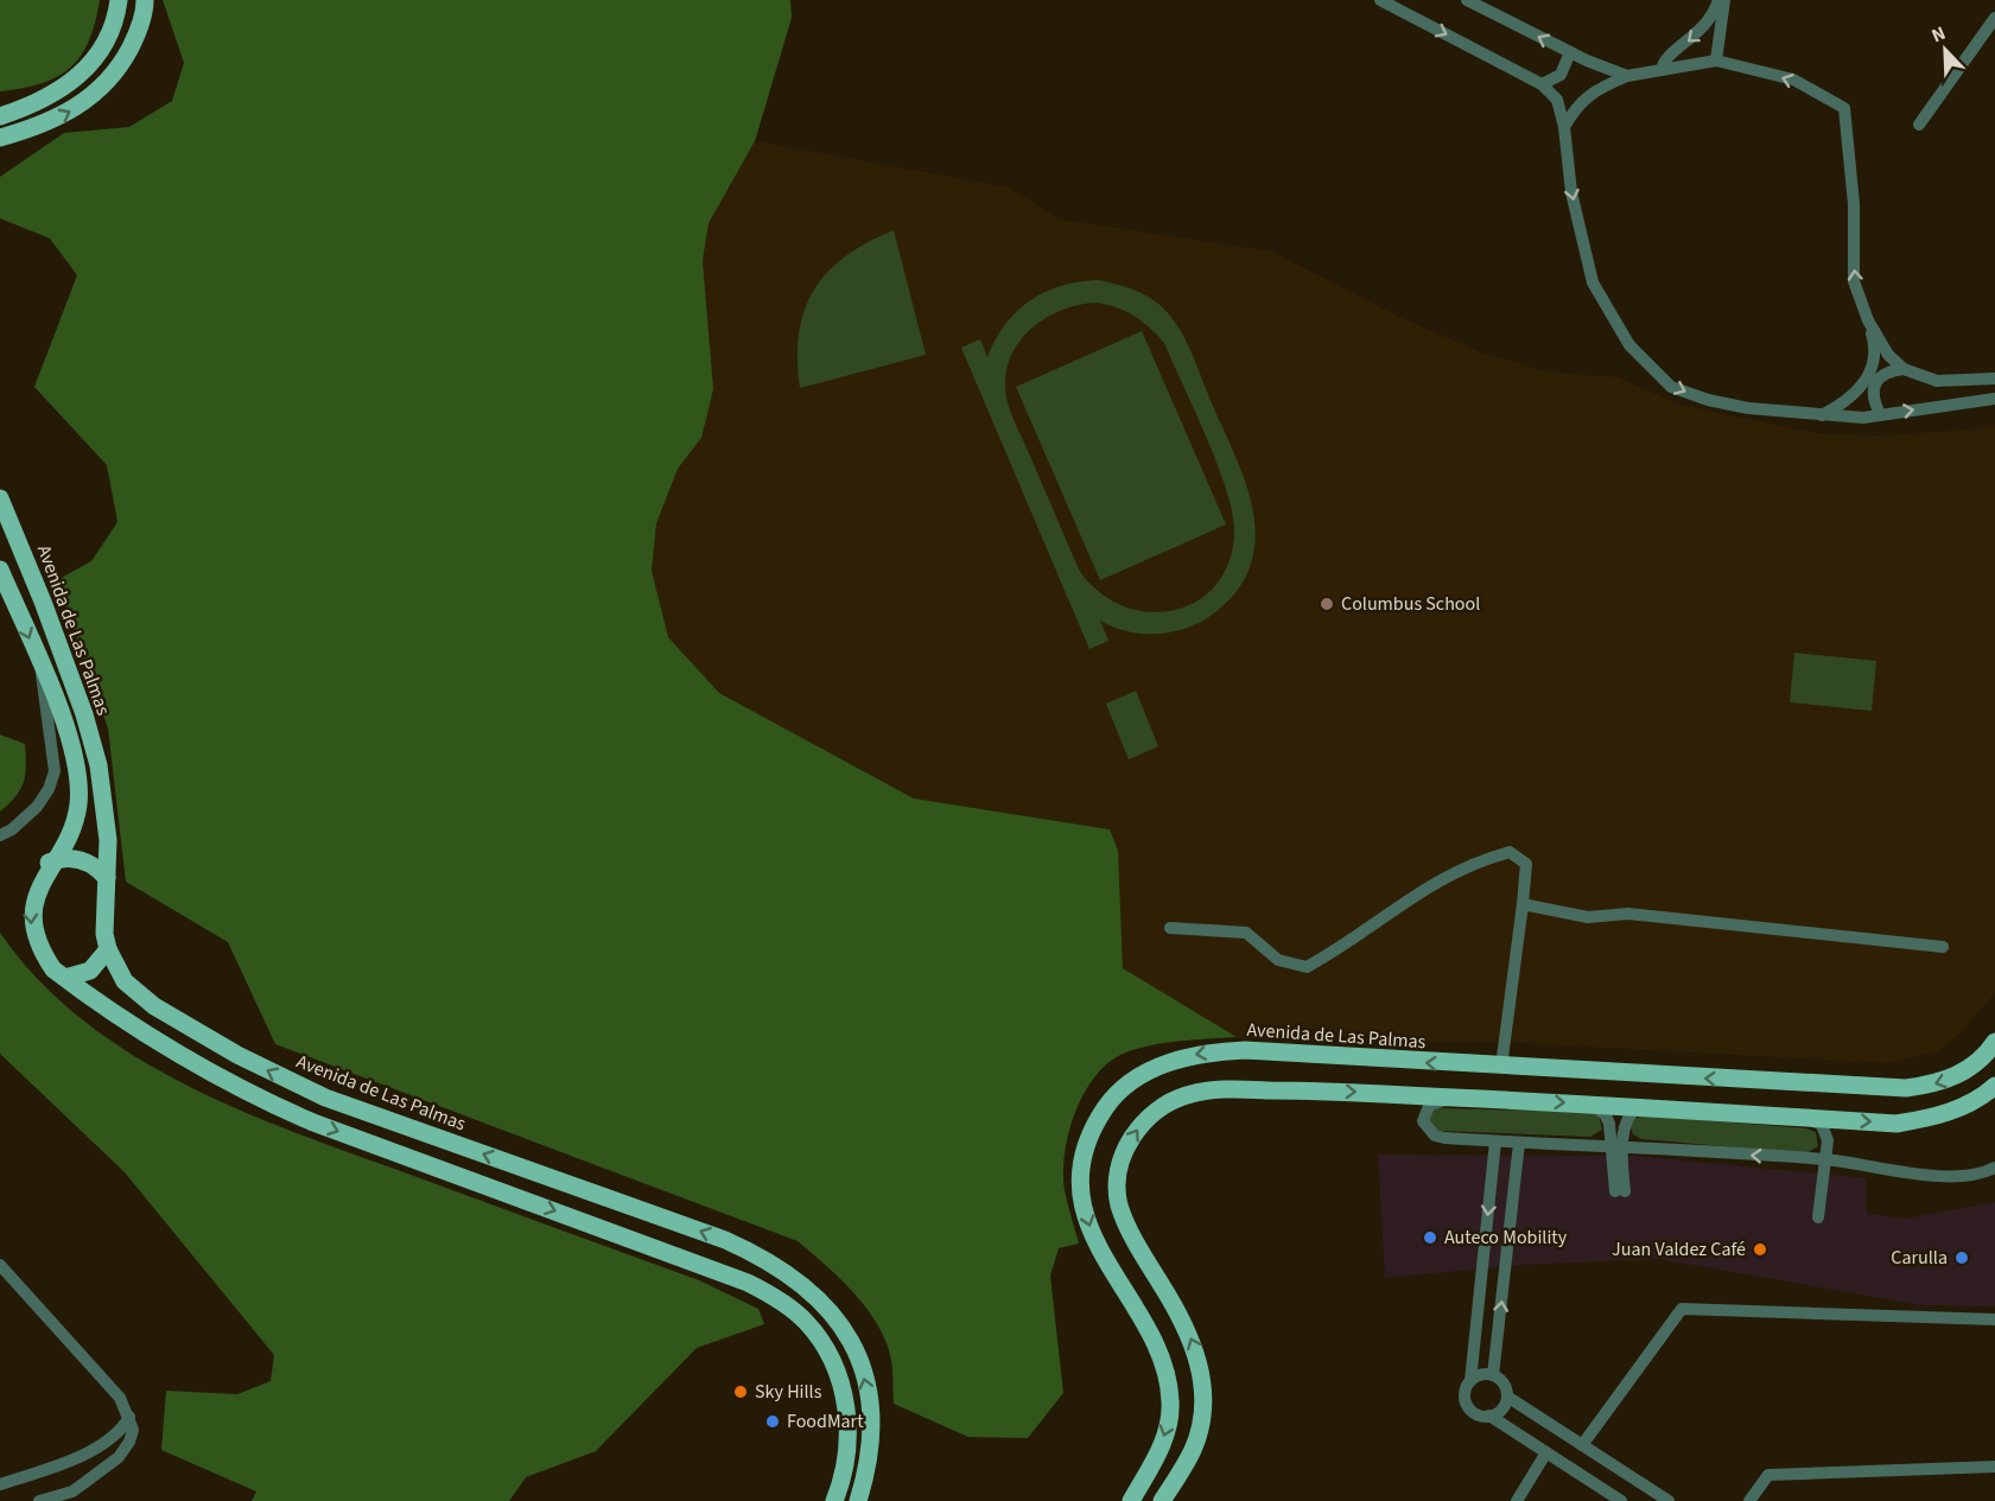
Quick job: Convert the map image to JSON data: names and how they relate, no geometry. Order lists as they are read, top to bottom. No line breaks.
{"streets":{"main road":["Avenida de Las Palmas"]},"places":["Columbus School","Auteco Mobility","Juan Valdez Café","Carulla","Sky Hills","FoodMart"],"north":"top left"}
